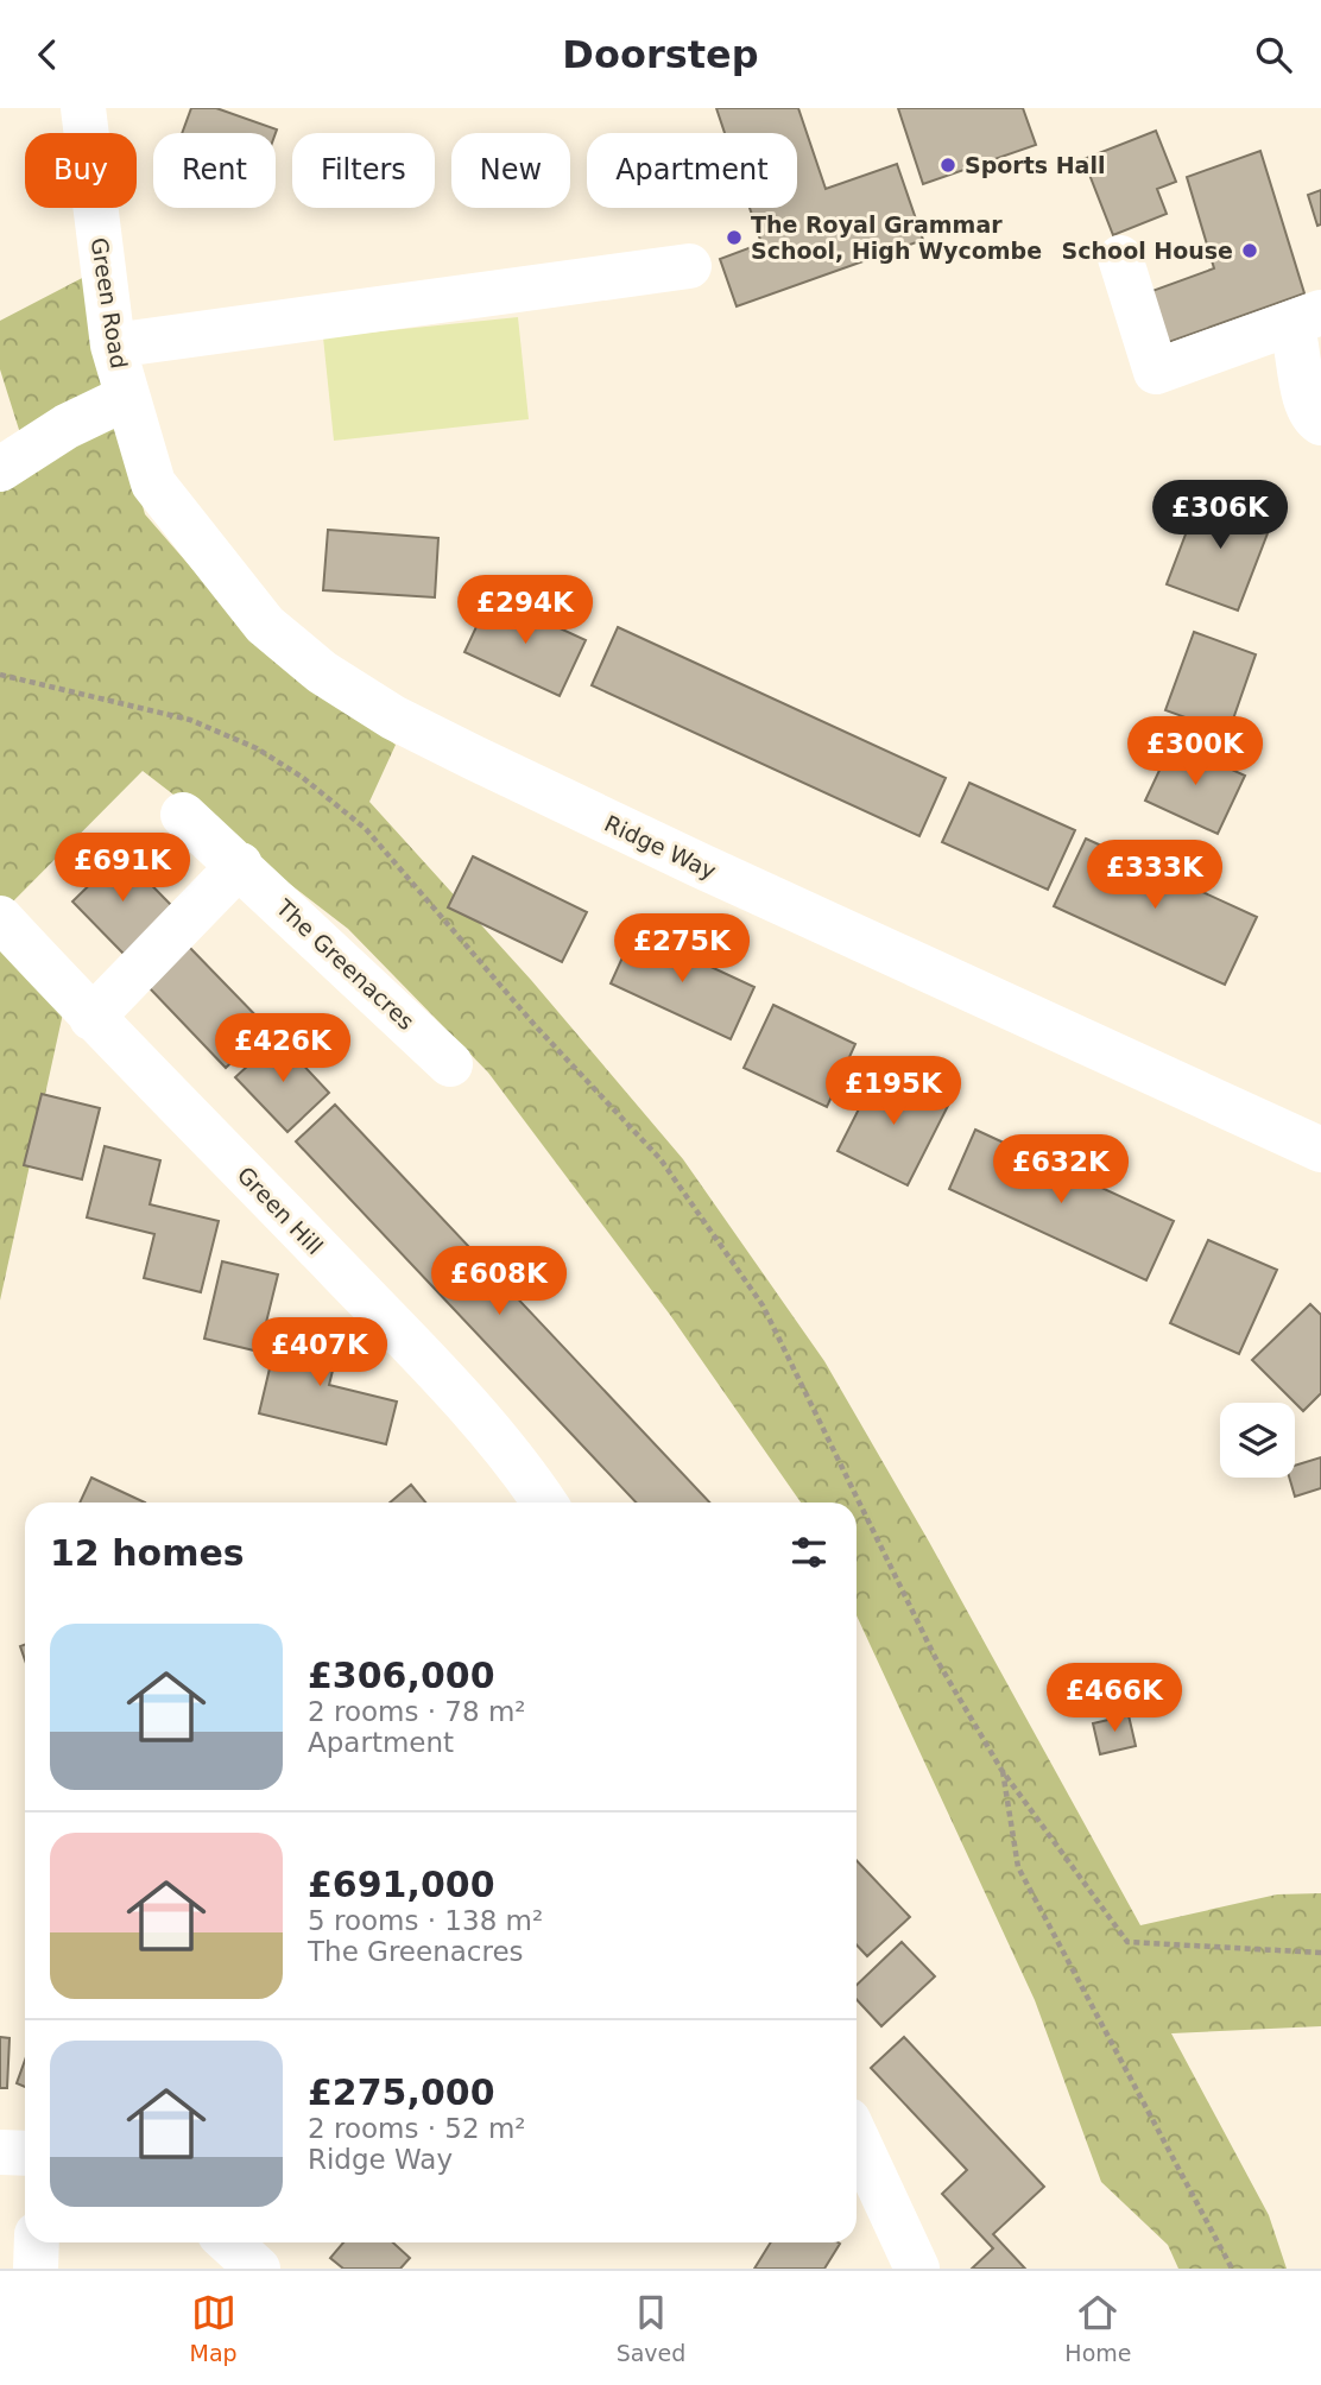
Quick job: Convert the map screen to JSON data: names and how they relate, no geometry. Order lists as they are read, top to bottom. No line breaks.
{"streets":{"street":["Green Road","Ridge Way","The Greenacres","Green Hill"]},"crossings":[["Green Road","Ridge Way"]],"places":["Sports Hall","The Royal Grammar School, High Wycombe","School House"],"page":{"header":"Doorstep","chip":["Buy","Rent","Filters","New","Apartment"],"price":["£306K","£294K","£300K","£691K","£333K","£275K","£426K","£195K","£632K","£608K","£407K","£466K"],"heading":"12 homes","list":[{"name":"£306,000","note":"2 rooms · 78 m² · Apartment"},{"name":"£691,000","note":"5 rooms · 138 m² · The Greenacres"},{"name":"£275,000","note":"2 rooms · 52 m² · Ridge Way"}],"tabs":["Map","Saved","Home"]}}
